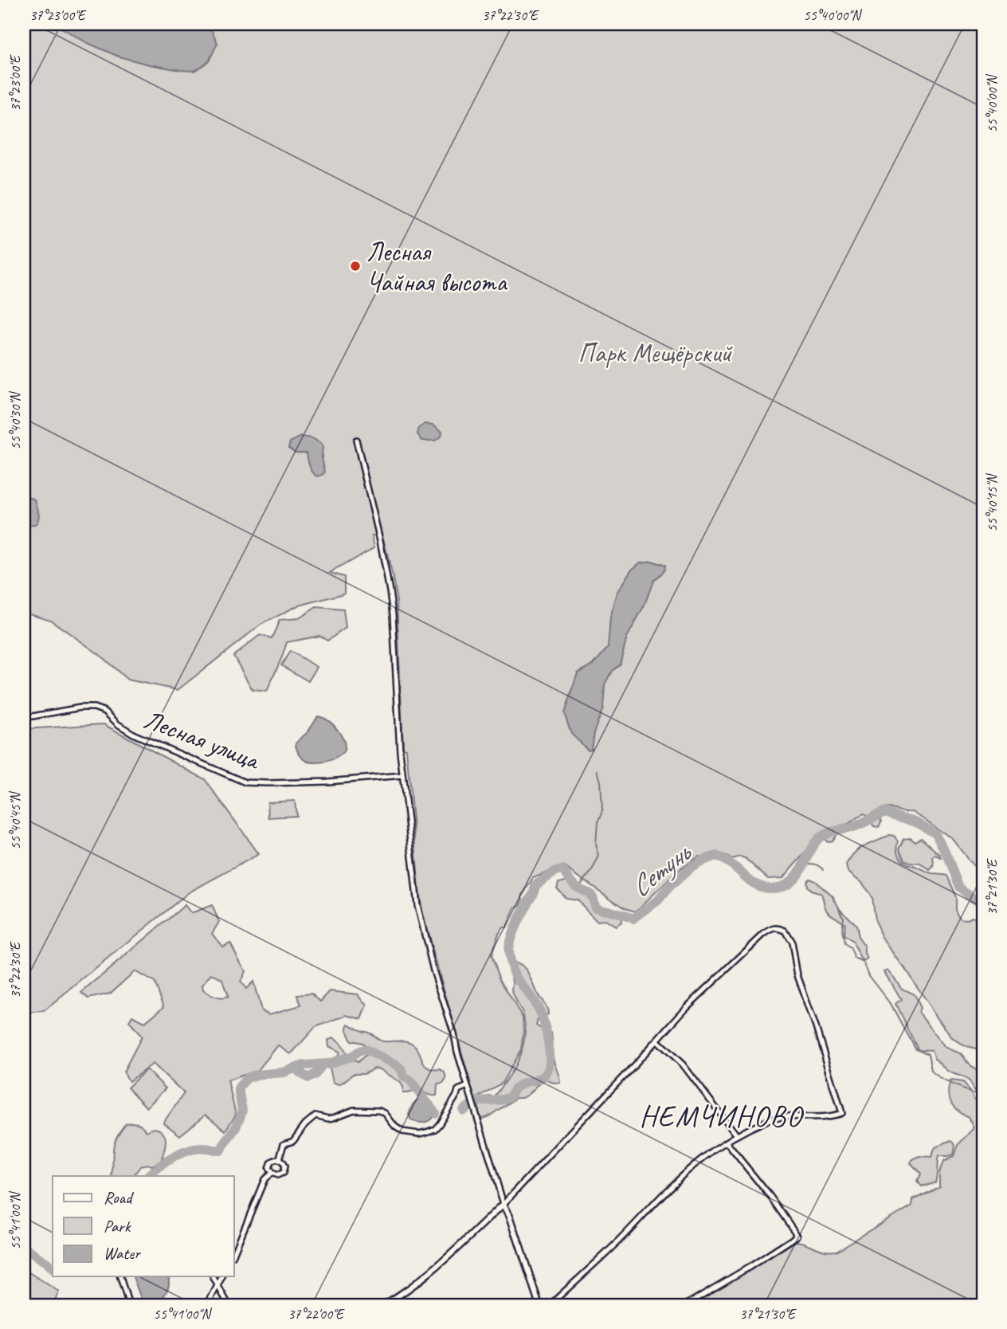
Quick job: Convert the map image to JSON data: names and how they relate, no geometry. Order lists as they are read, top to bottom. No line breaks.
{"streets":{"street":["Лесная улица"]},"districts":["НЕМЧИНОВО"],"water":["Сетунь"],"parks":["Парк Мещёрский"],"places":["Лесная Чайная высота"],"legend":["Road","Park","Water"],"coordinates":["37°23'00\"E","37°22'30\"E","55°40'00\"N","55°40'30\"N","55°40'15\"N","55°40'45\"N","37°21'30\"E","55°41'00\"N","37°22'00\"E"]}
